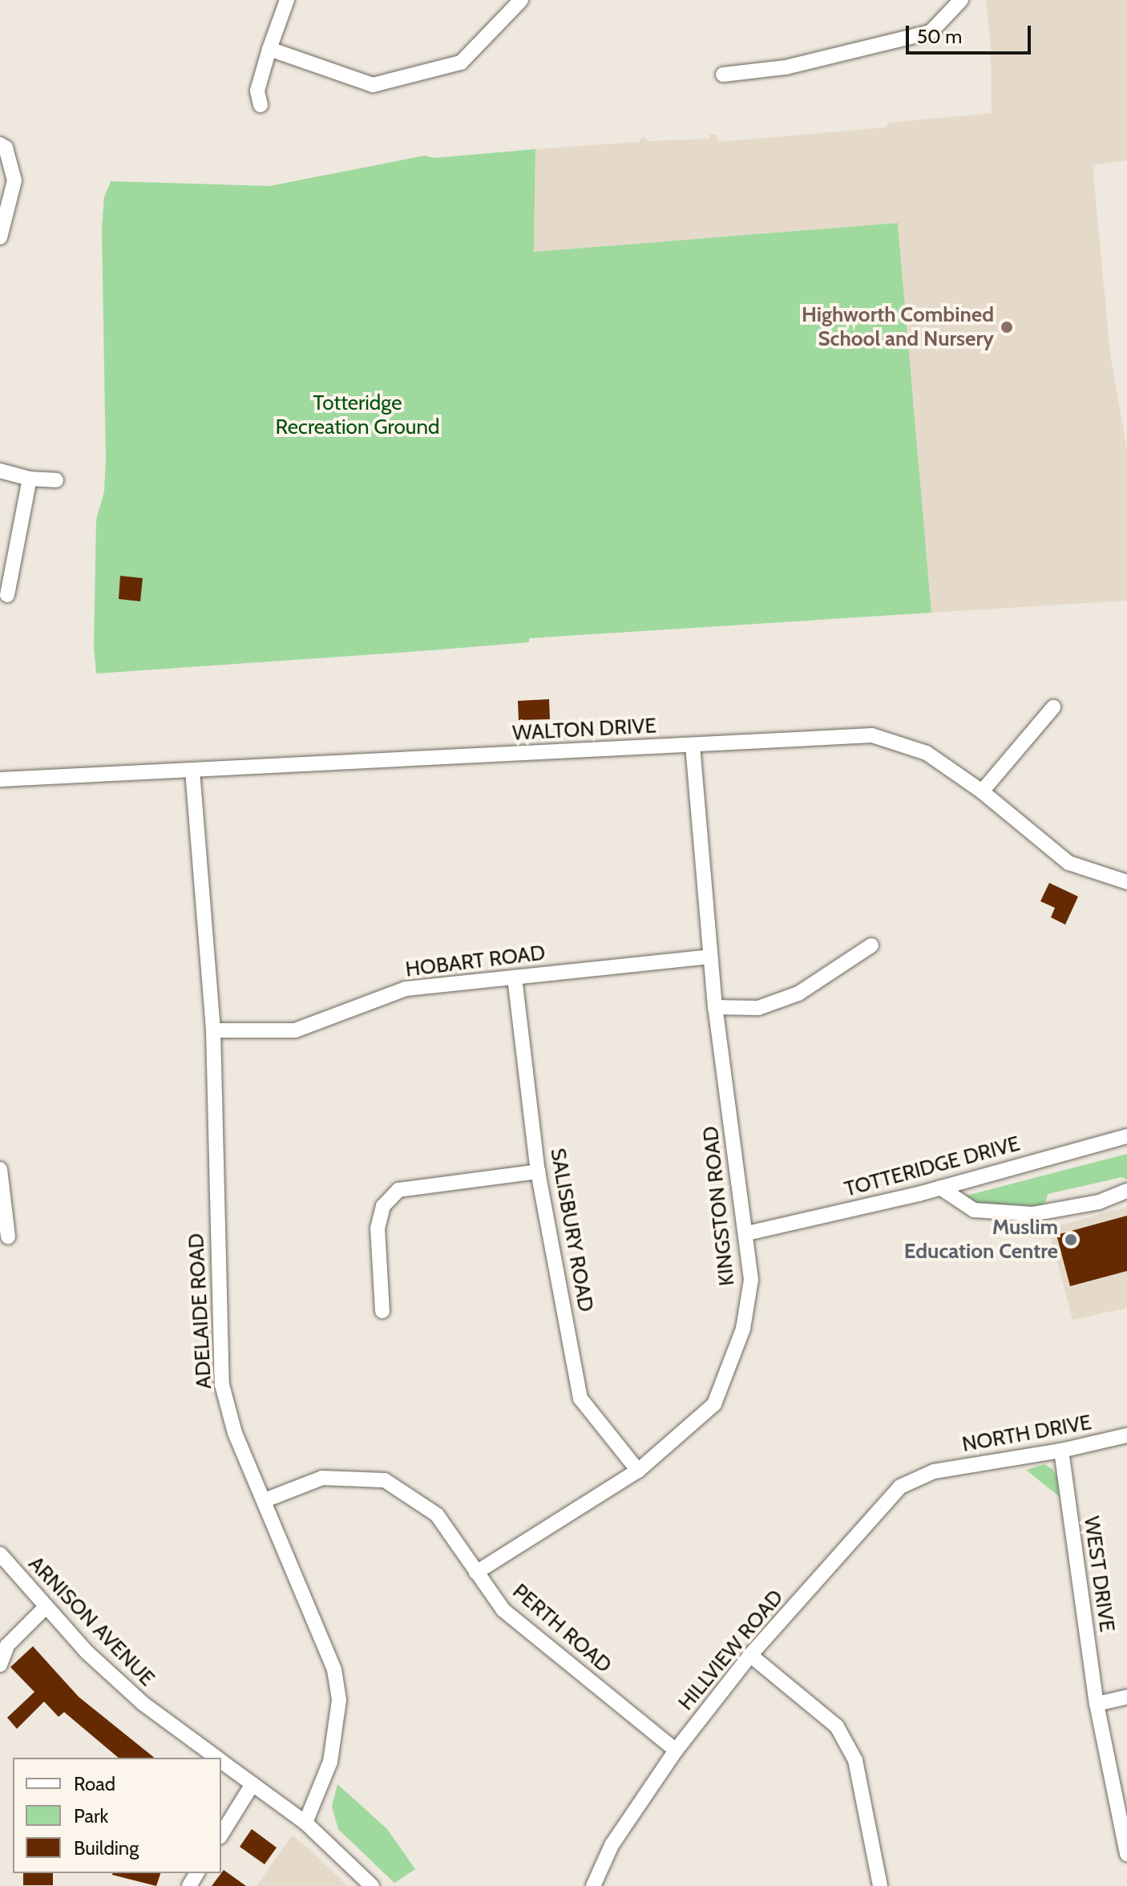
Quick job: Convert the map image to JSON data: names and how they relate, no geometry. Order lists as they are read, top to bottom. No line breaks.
{"streets":{"street":["WALTON DRIVE","HOBART ROAD","TOTTERIDGE DRIVE","KINGSTON ROAD","SALISBURY ROAD","ADELAIDE ROAD","NORTH DRIVE","WEST DRIVE","ARNISON AVENUE","PERTH ROAD","HILLVIEW ROAD"]},"crossings":[["WALTON DRIVE","KINGSTON ROAD"],["WALTON DRIVE","ADELAIDE ROAD"],["HOBART ROAD","KINGSTON ROAD"],["HOBART ROAD","SALISBURY ROAD"],["HOBART ROAD","ADELAIDE ROAD"],["TOTTERIDGE DRIVE","KINGSTON ROAD"],["KINGSTON ROAD","SALISBURY ROAD"],["KINGSTON ROAD","PERTH ROAD"],["ADELAIDE ROAD","ARNISON AVENUE"],["ADELAIDE ROAD","PERTH ROAD"],["NORTH DRIVE","WEST DRIVE"],["NORTH DRIVE","HILLVIEW ROAD"],["PERTH ROAD","HILLVIEW ROAD"]],"parks":["Totteridge Recreation Ground"],"places":["Highworth Combined School and Nursery","Muslim Education Centre"],"legend":["Road","Park","Building"],"scale_bar":"50 m"}
